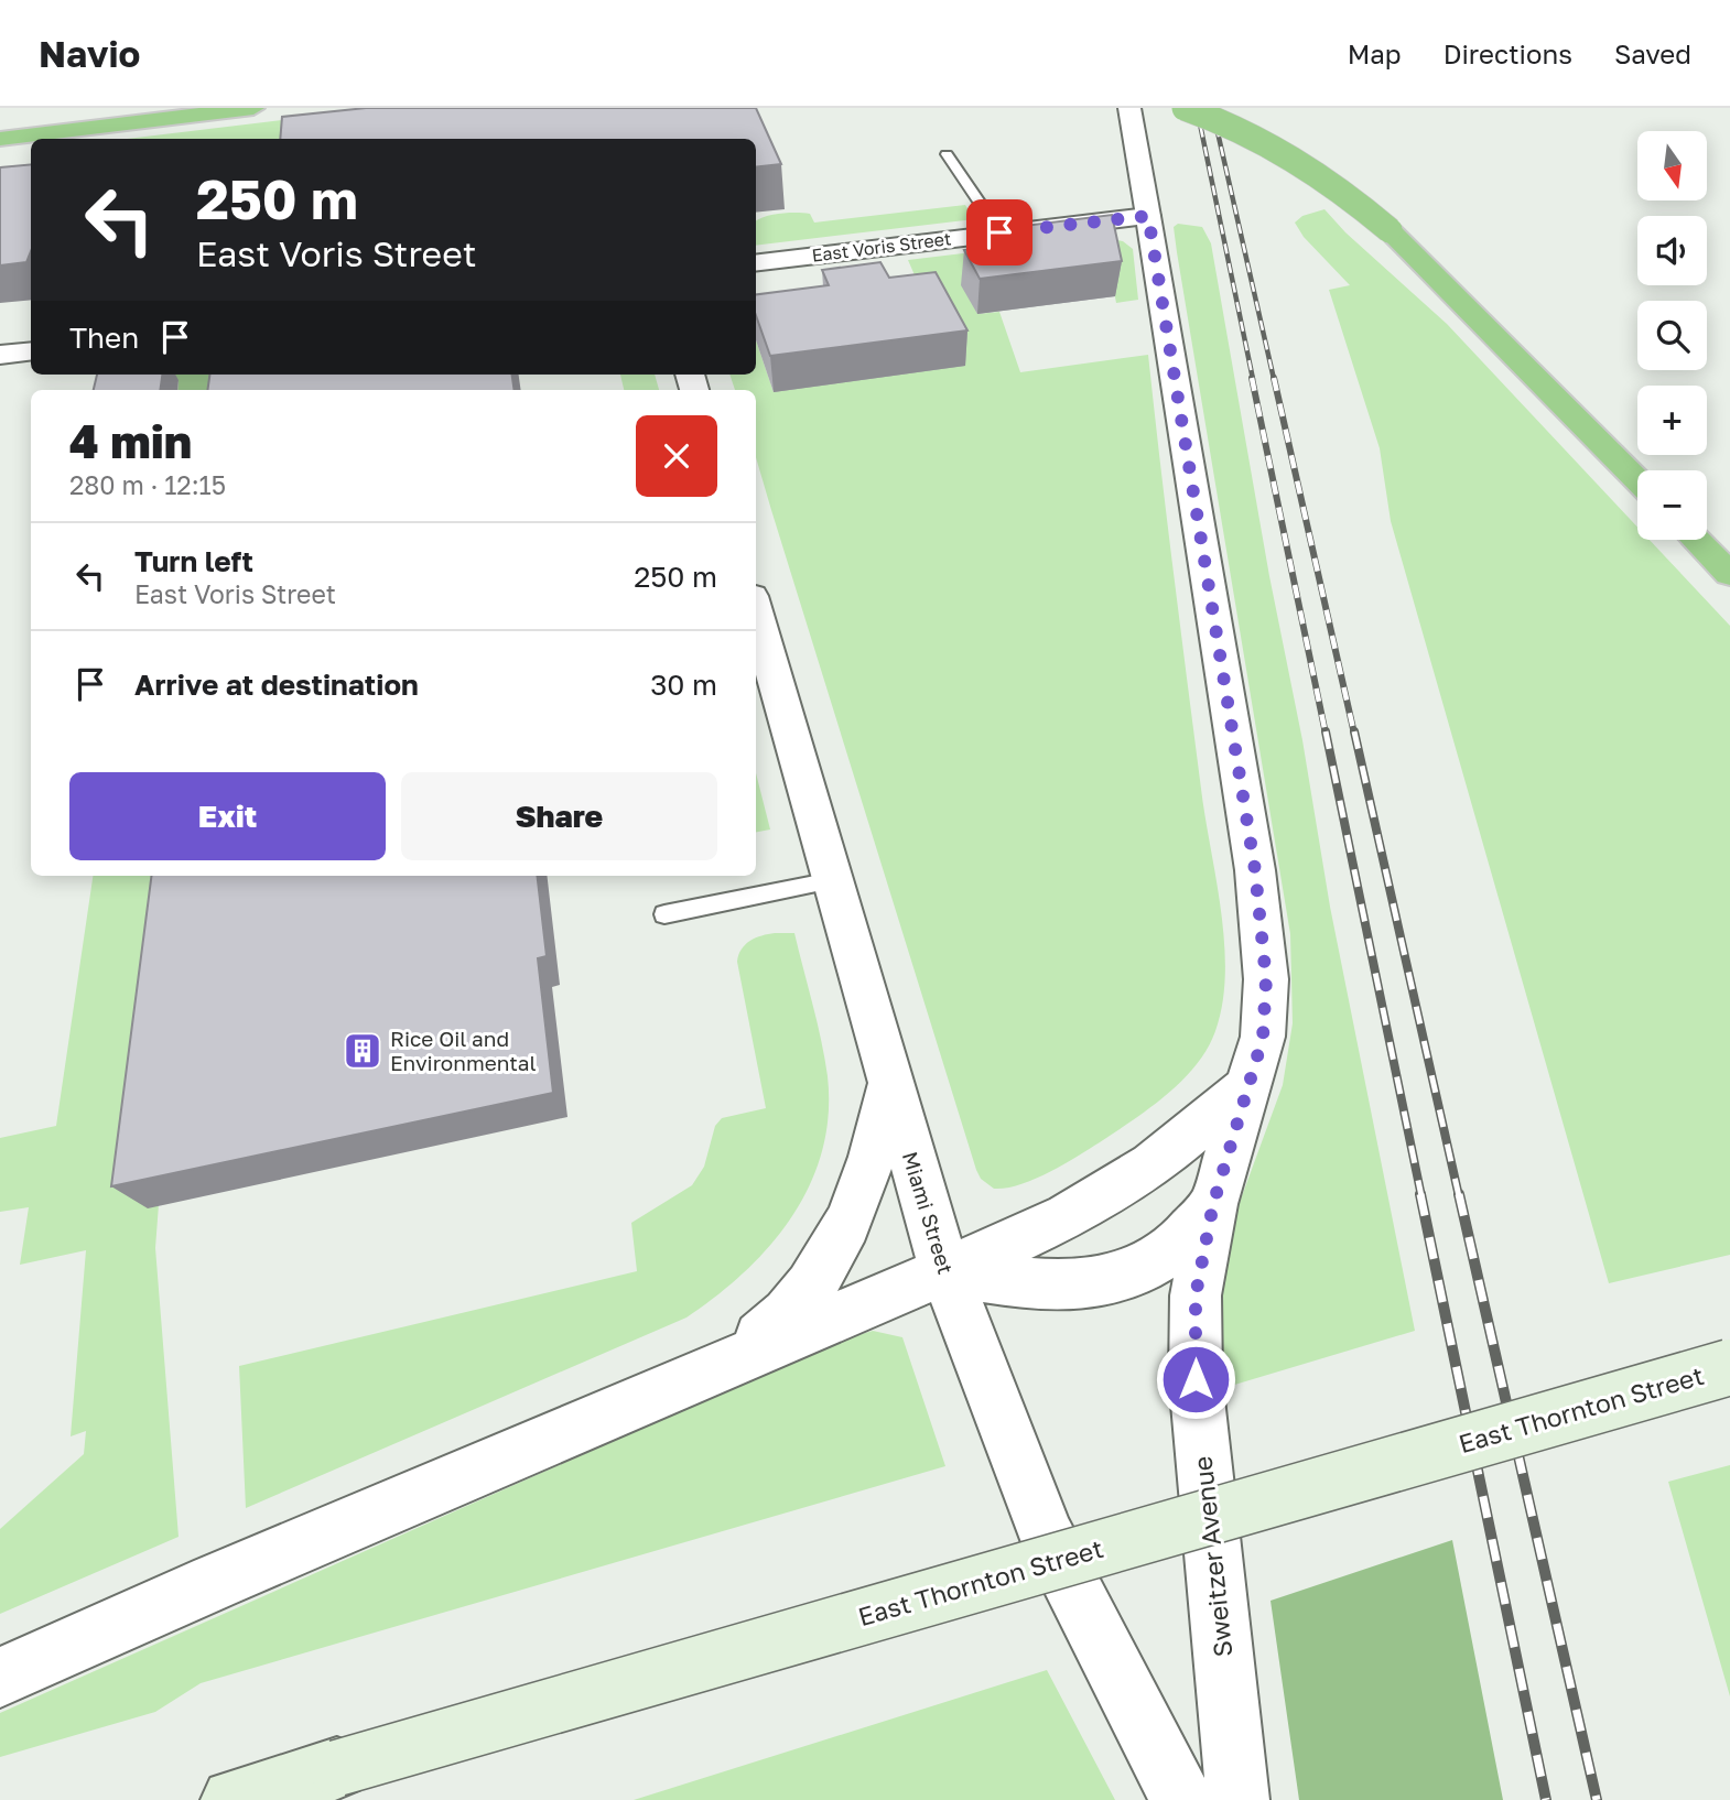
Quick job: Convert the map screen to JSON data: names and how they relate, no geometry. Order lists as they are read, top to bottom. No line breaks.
{"streets":{"main road":["East Thornton Street"],"street":["East Voris Street","Miami Street","Sweitzer Avenue"]},"crossings":[["East Voris Street","Sweitzer Avenue"]],"places":{"building":["Rice Oil and Environmental"]},"north":"bottom","page":{"header":"Navio","nav":["Map","Directions","Saved"],"map_buttons":["+","−"],"turn":["250 m","East Voris Street"],"then":"Then","heading":["4 min","280 m · 12:15"],"list":[{"name":"Turn left","note":"East Voris Street","value":"250 m"},{"name":"Arrive at destination","value":"30 m"}],"buttons":["Exit","Share"]}}
